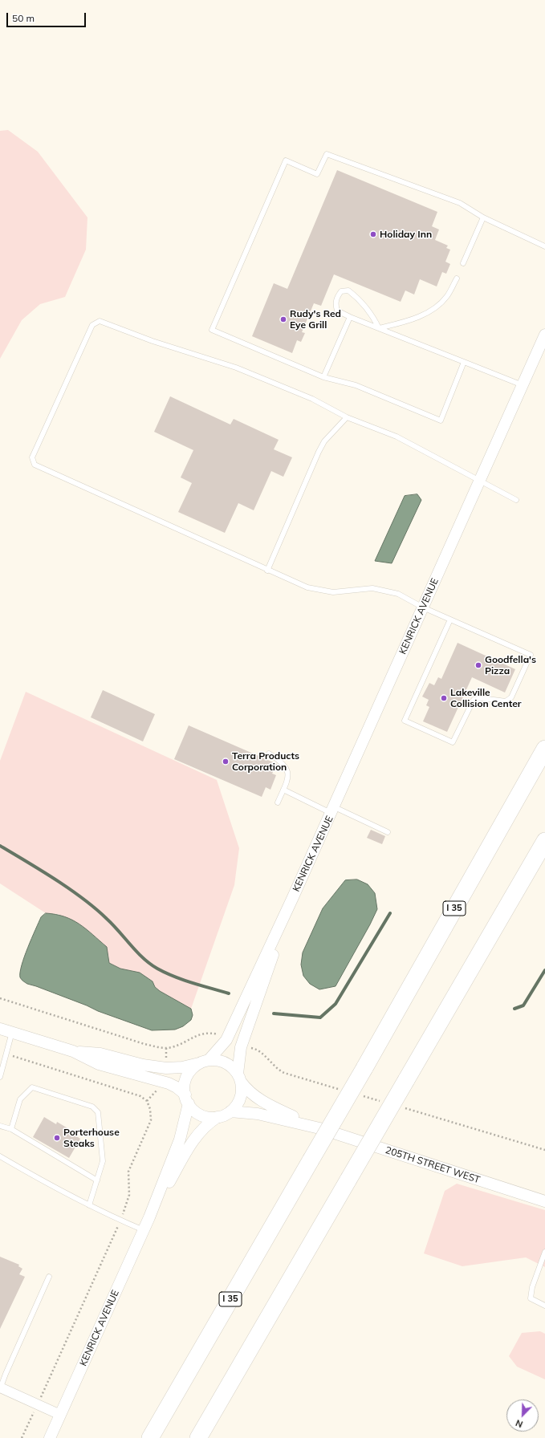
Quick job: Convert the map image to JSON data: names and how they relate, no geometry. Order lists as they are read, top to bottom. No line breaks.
{"streets":{"highway":["I 35"],"street":["KENRICK AVENUE","205TH STREET WEST"]},"crossings":[["KENRICK AVENUE","205TH STREET WEST"]],"places":["Holiday Inn","Rudy's Red Eye Grill","Goodfella's Pizza","Lakeville Collision Center","Terra Products Corporation","Porterhouse Steaks"],"scale_bar":"50 m","north":"bottom left"}
